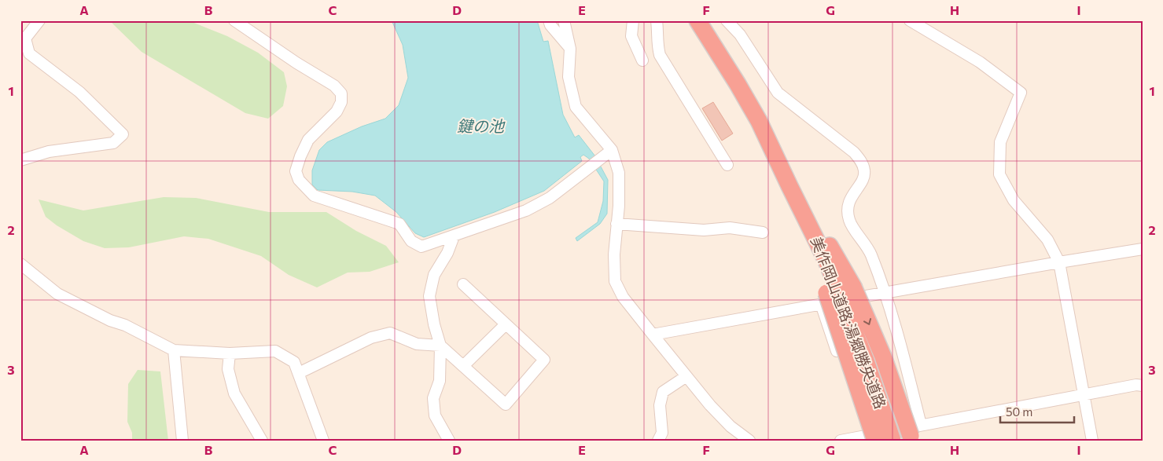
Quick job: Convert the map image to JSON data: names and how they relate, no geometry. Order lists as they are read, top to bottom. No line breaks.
{"streets":{"highway":["美作岡山道路;湯郷勝央道路"]},"water":["鍵の池"],"scale_bar":"50 m","grid":{"columns":["A","B","C","D","E","F","G","H","I"],"rows":["1","2","3"]}}
